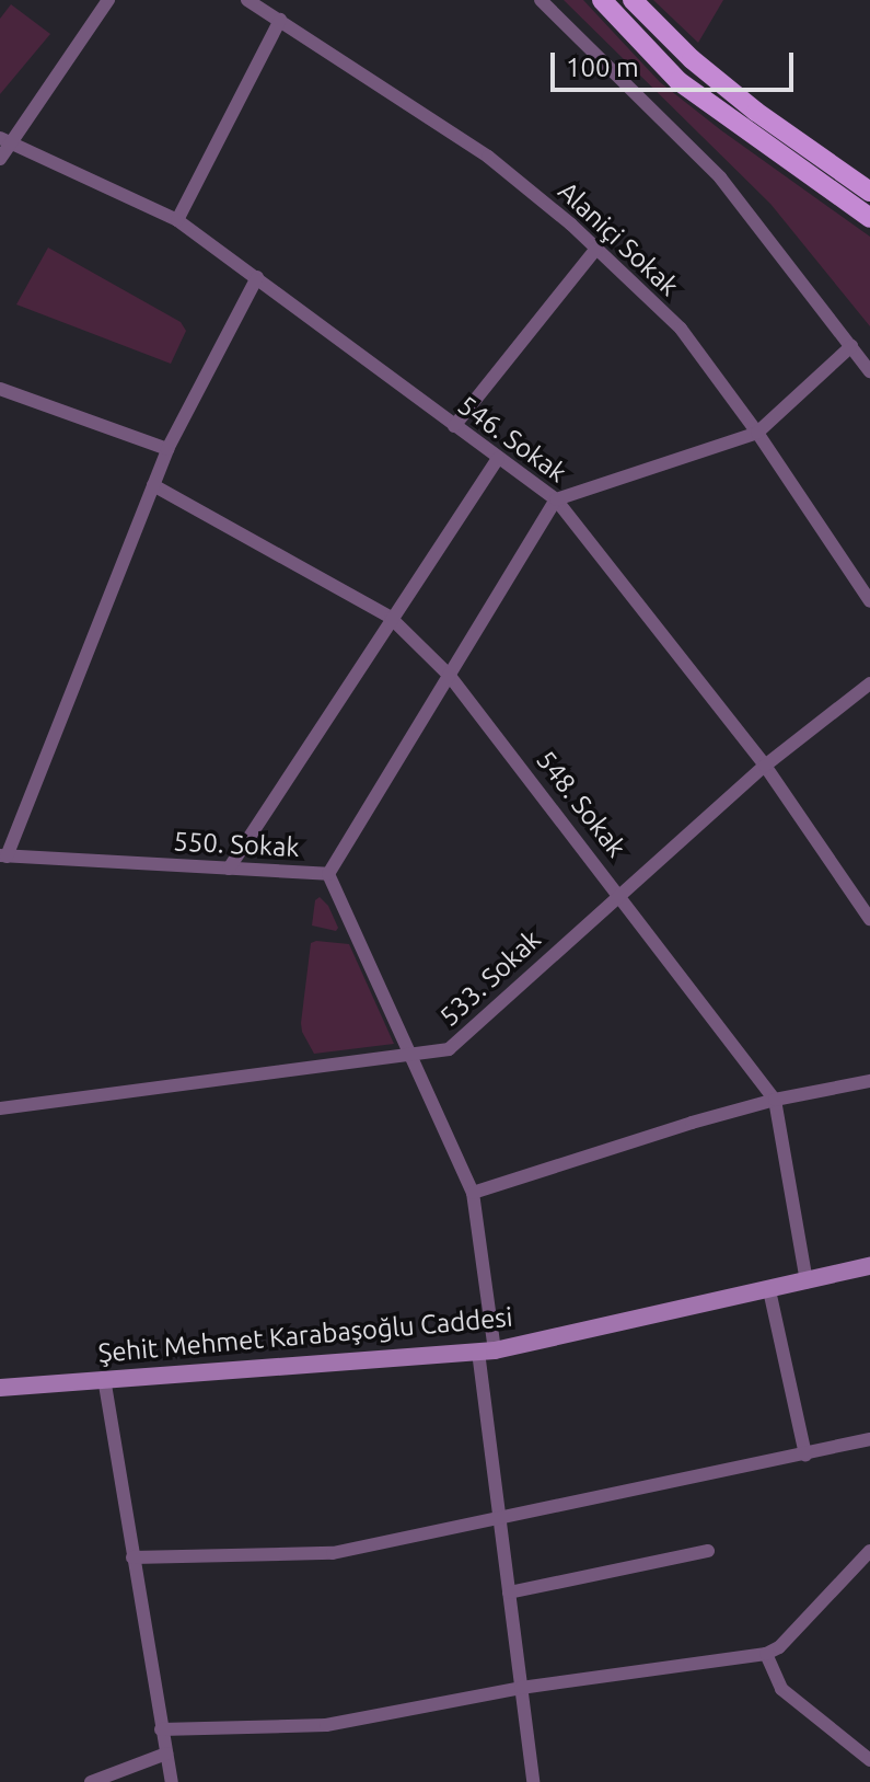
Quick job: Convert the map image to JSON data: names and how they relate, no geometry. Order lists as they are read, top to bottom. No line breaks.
{"streets":{"main road":["Şehit Mehmet Karabaşoğlu Caddesi"],"street":["Alaniçi Sokak","546. Sokak","548. Sokak","550. Sokak","533. Sokak"]},"crossings":[["546. Sokak","533. Sokak"],["548. Sokak","533. Sokak"],["548. Sokak","Şehit Mehmet Karabaşoğlu Caddesi"],["550. Sokak","533. Sokak"],["550. Sokak","Şehit Mehmet Karabaşoğlu Caddesi"]],"scale_bar":"100 m"}
